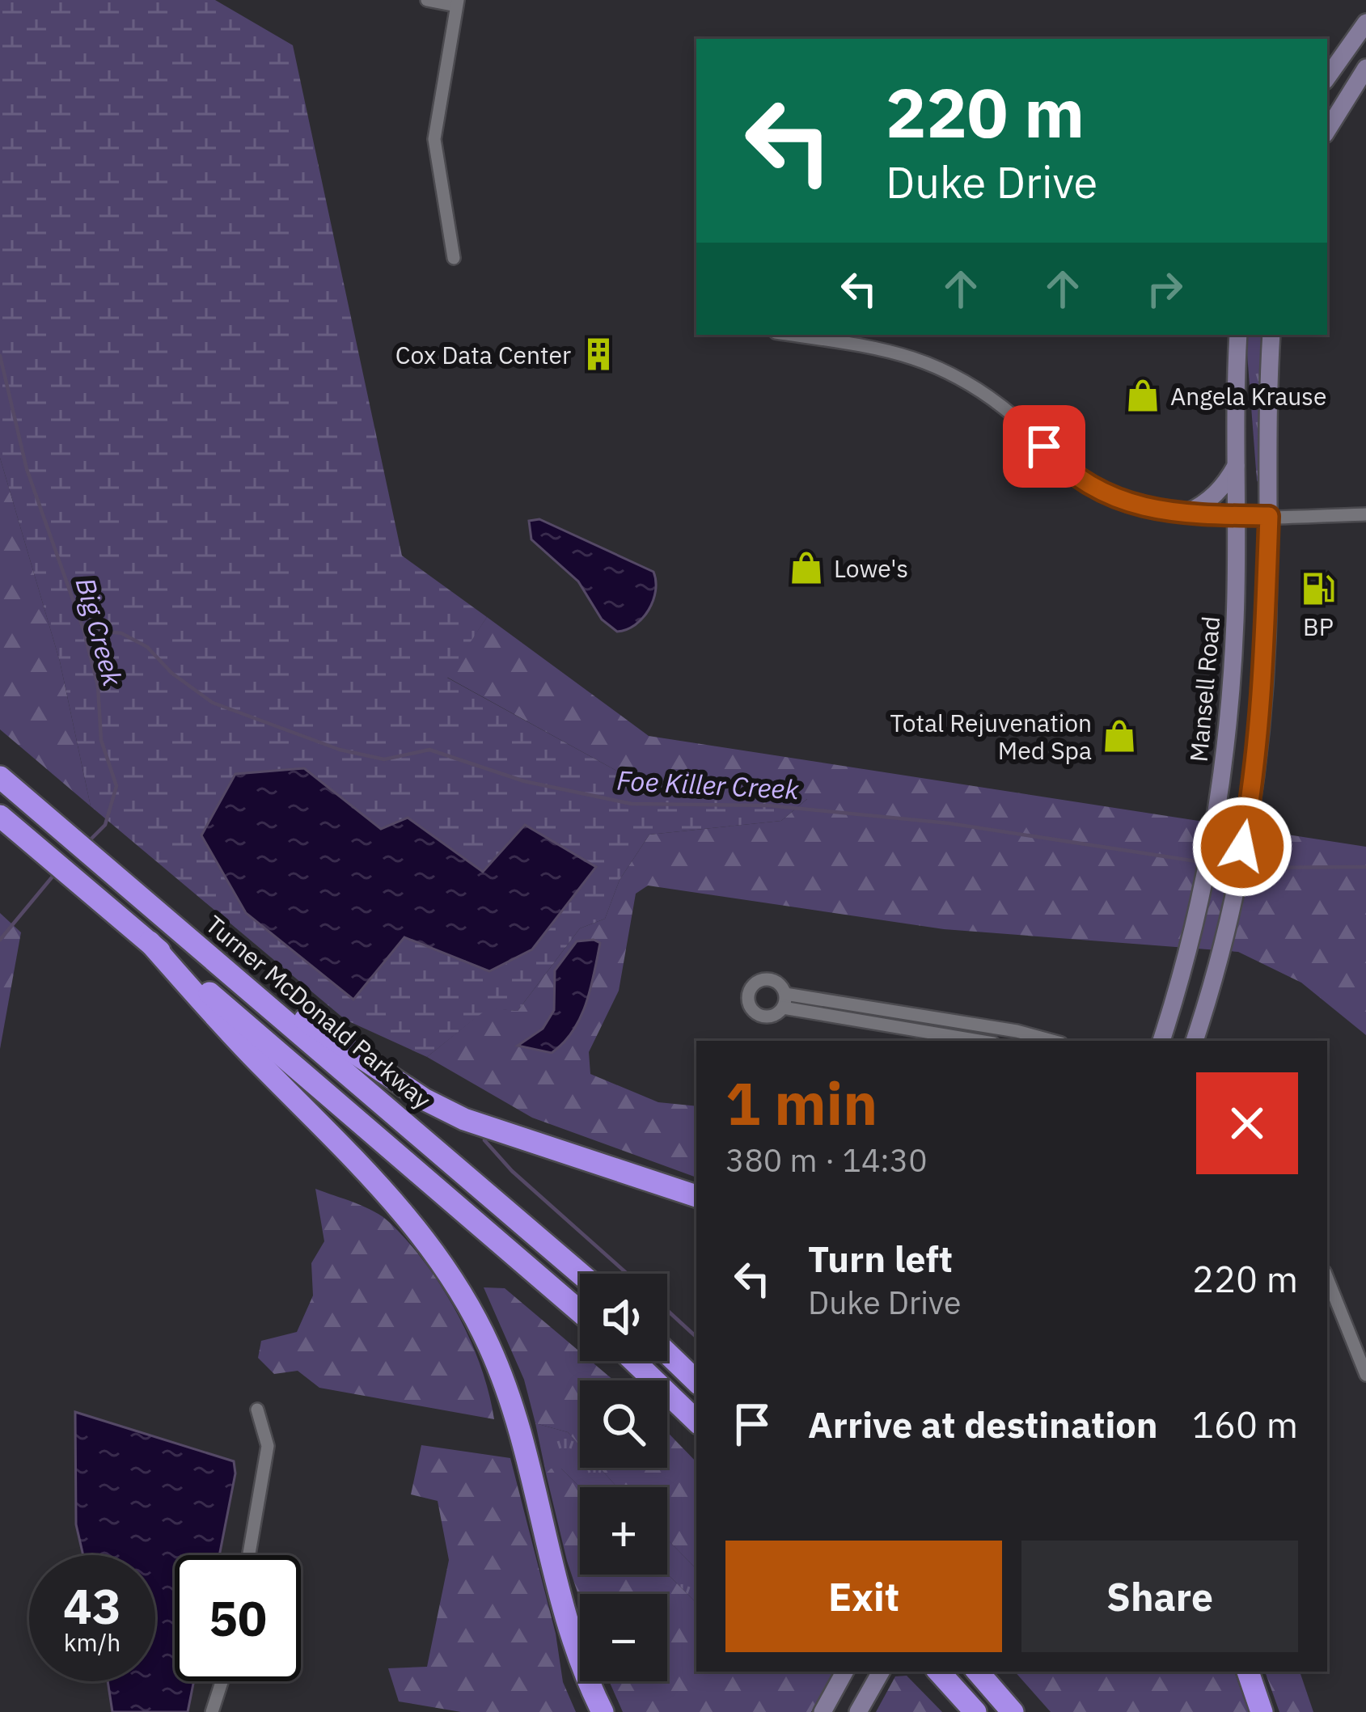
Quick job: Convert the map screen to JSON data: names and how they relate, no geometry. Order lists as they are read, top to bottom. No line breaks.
{"streets":{"highway":["Turner McDonald Parkway"],"main road":["Mansell Road"]},"water":["Big Creek","Foe Killer Creek"],"places":{"building":["Cox Data Center"],"shop":["Angela Krause","Lowe's","Total Rejuvenation Med Spa"],"fuel station":["BP"]},"page":{"turn":["220 m","Duke Drive"],"heading":["1 min","380 m · 14:30"],"list":[{"name":"Turn left","note":"Duke Drive","value":"220 m"},{"name":"Arrive at destination","value":"160 m"}],"map_buttons":["+","−"],"buttons":["Exit","Share"],"speed":"43 km/h","limit":"50"}}
